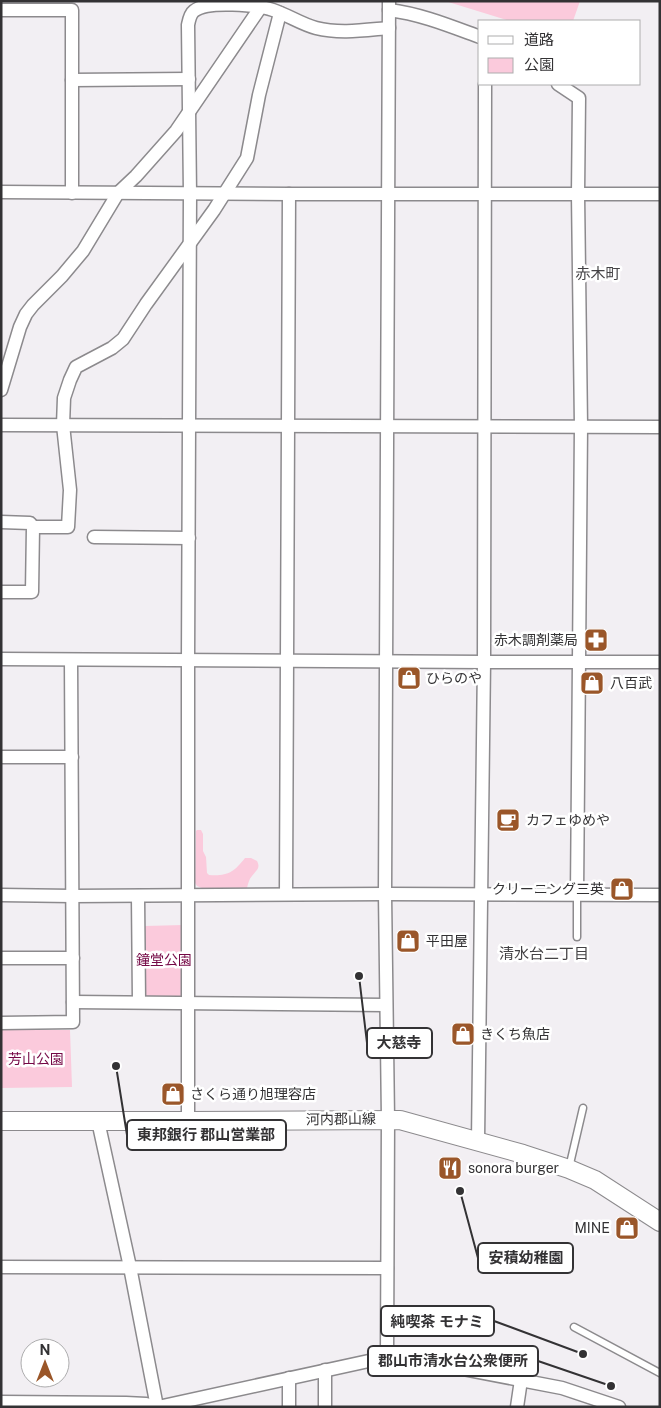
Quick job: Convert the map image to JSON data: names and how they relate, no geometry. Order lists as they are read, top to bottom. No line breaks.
{"streets":{"main road":["河内郡山線"]},"districts":["赤木町","清水台二丁目"],"parks":["鐘堂公園","芳山公園"],"places":{"pharmacy":["赤木調剤薬局"],"shop":["ひらのや","八百武","クリーニング三英","平田屋","きくち魚店","さくら通り旭理容店","MINE"],"cafe":["カフェゆめや"],"other":["大慈寺","東邦銀行 郡山営業部","安積幼稚園","純喫茶 モナミ","郡山市清水台公衆便所"],"restaurant":["sonora burger"]},"legend":["道路","公園"],"north":"top"}
